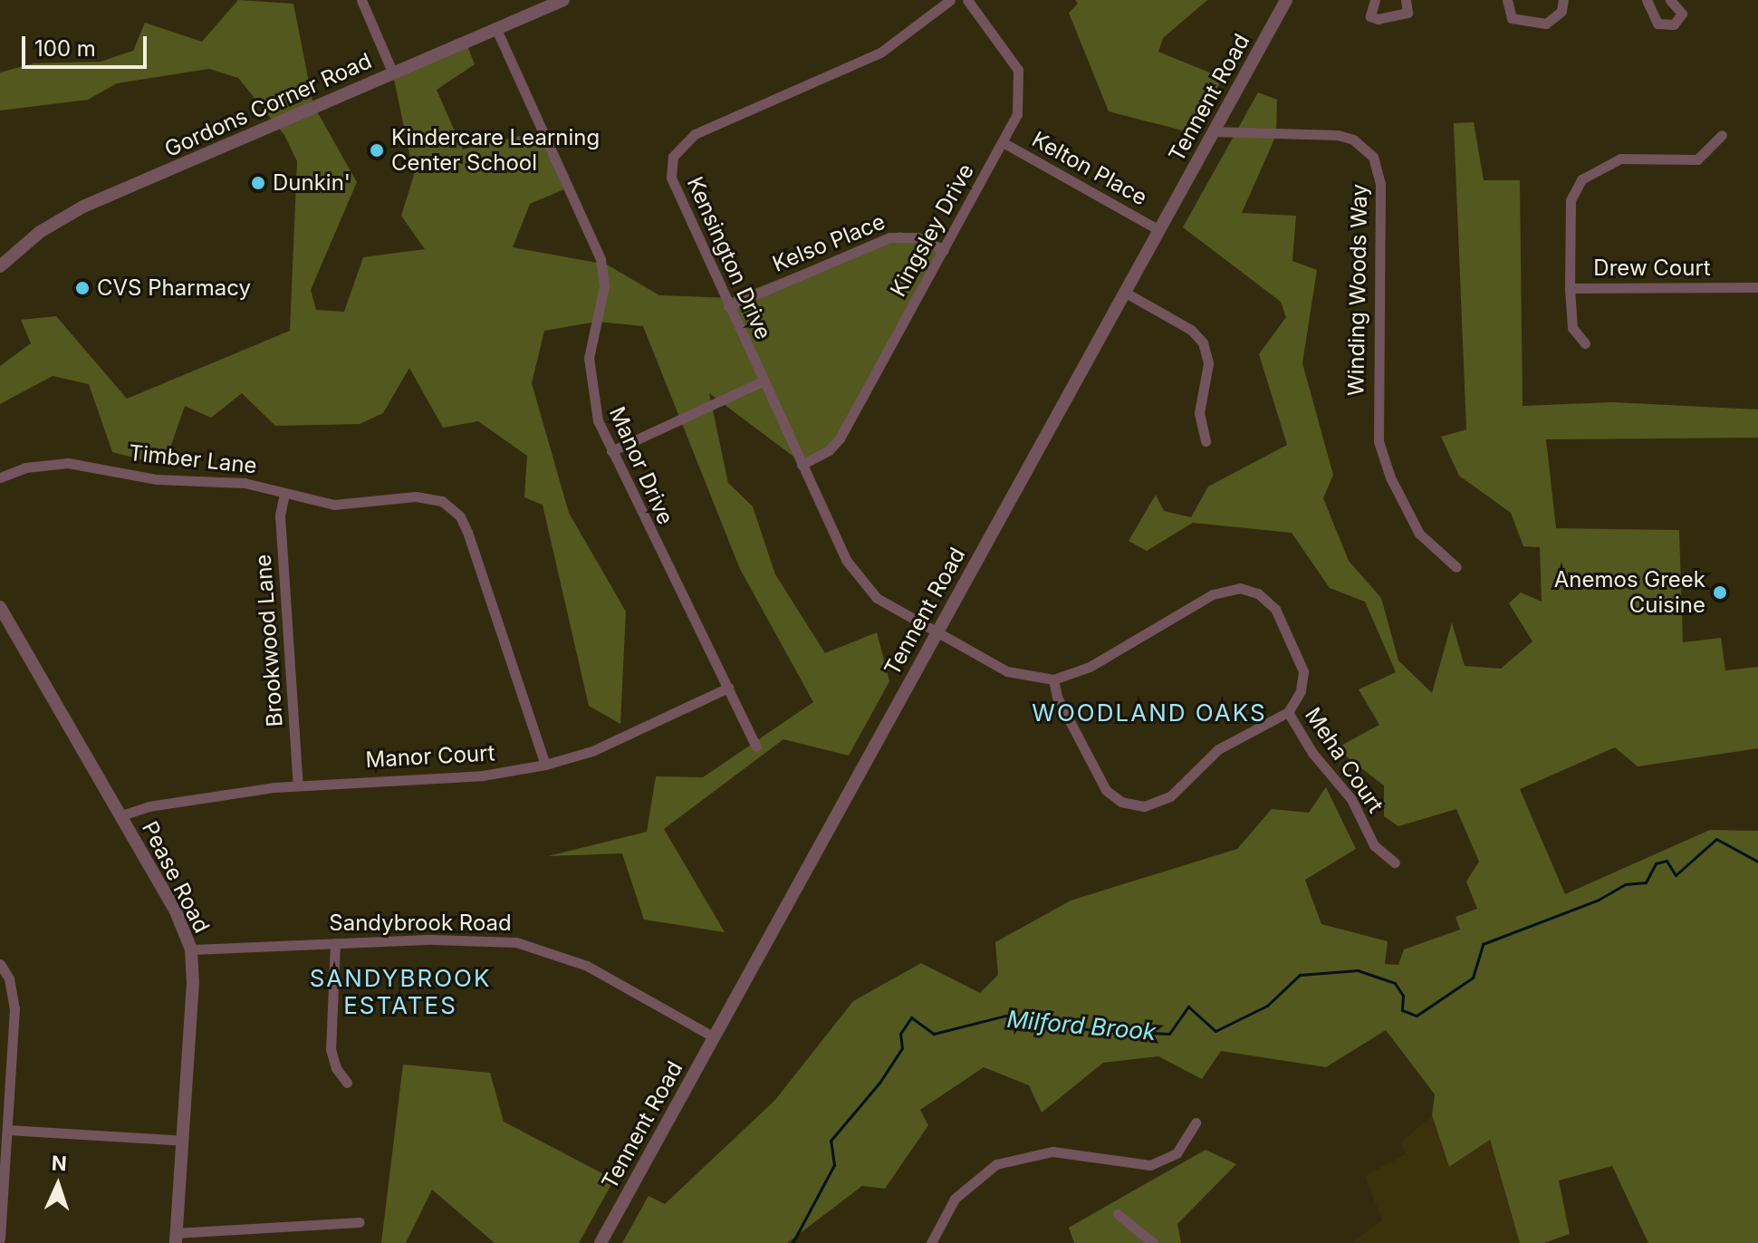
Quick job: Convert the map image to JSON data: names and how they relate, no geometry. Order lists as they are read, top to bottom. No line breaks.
{"streets":{"street":["Tennent Road","Gordons Corner Road","Kelton Place","Kingsley Drive","Kelso Place","Kensington Drive","Drew Court","Winding Woods Way","Timber Lane","Manor Drive","Brookwood Lane","Manor Court","Meha Court","Pease Road","Sandybrook Road"]},"crossings":[["Tennent Road","Kelton Place"],["Tennent Road","Kensington Drive"],["Tennent Road","Winding Woods Way"],["Tennent Road","Sandybrook Road"],["Gordons Corner Road","Manor Drive"],["Kelton Place","Kingsley Drive"],["Kingsley Drive","Kelso Place"],["Kingsley Drive","Kensington Drive"],["Kelso Place","Kensington Drive"],["Timber Lane","Brookwood Lane"],["Timber Lane","Manor Court"],["Manor Drive","Manor Court"],["Brookwood Lane","Manor Court"],["Manor Court","Pease Road"],["Pease Road","Sandybrook Road"]],"districts":["WOODLAND OAKS","SANDYBROOK ESTATES"],"water":["Milford Brook"],"places":["Kindercare Learning Center School","Dunkin'","CVS Pharmacy","Anemos Greek Cuisine"],"scale_bar":"100 m","north":"top"}
